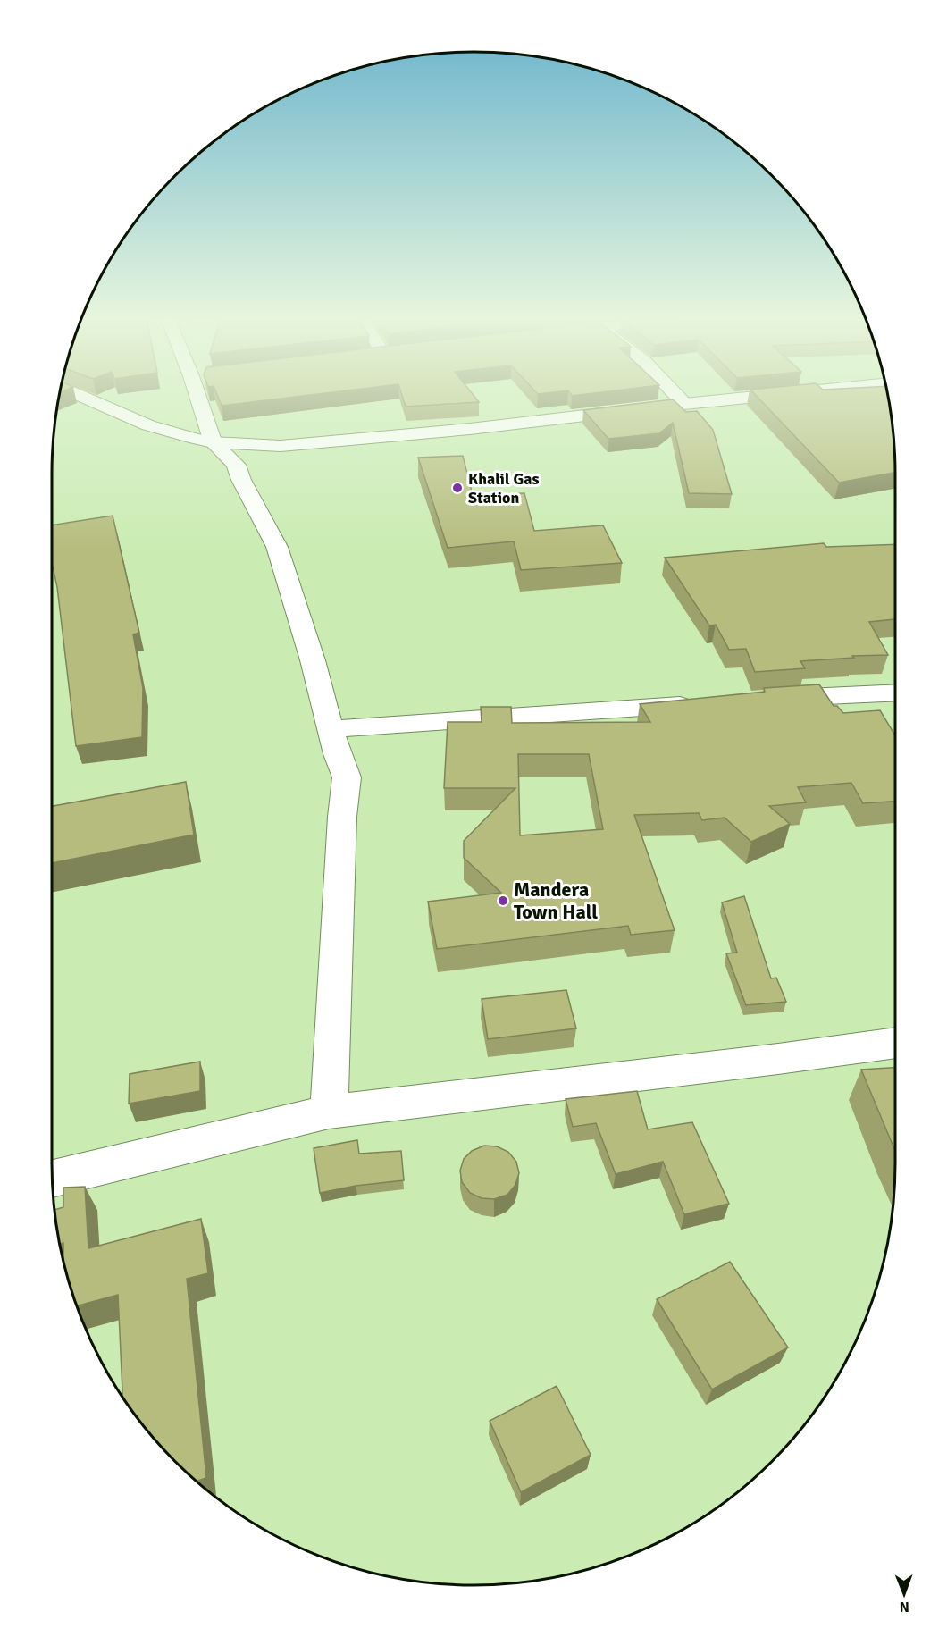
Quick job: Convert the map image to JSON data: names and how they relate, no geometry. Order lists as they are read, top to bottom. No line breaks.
{"places":["Khalil Gas Station","Mandera Town Hall"],"north":"bottom"}
